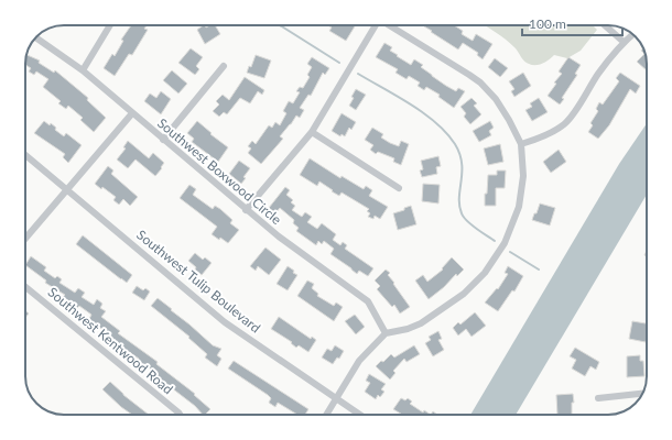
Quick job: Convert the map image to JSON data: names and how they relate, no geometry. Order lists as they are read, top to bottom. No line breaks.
{"streets":{"street":["Southwest Boxwood Circle","Southwest Tulip Boulevard","Southwest Kentwood Road"]},"scale_bar":"100 m"}
